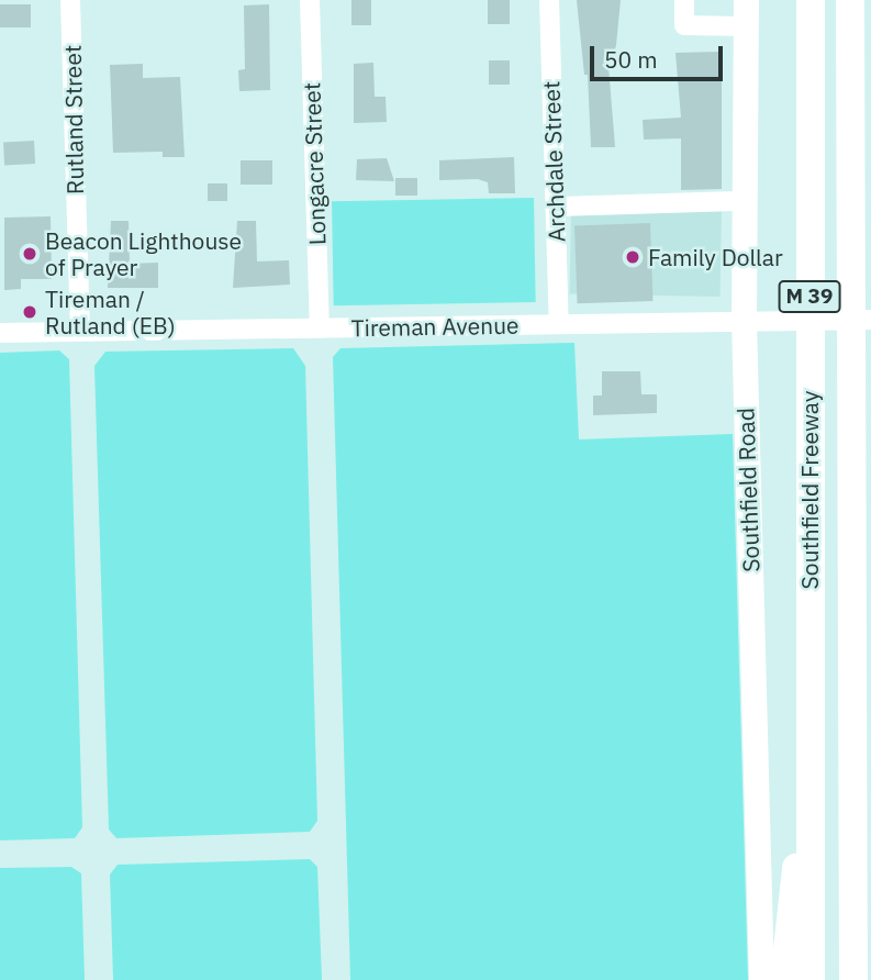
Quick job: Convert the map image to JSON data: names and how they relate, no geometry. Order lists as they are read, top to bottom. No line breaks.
{"streets":{"highway":["M 39","Southfield Freeway"],"main road":["Southfield Road"],"street":["Rutland Street","Archdale Street","Longacre Street","Tireman Avenue"]},"crossings":[["Rutland Street","Tireman Avenue"],["Archdale Street","Tireman Avenue"],["Longacre Street","Tireman Avenue"],["Tireman Avenue","Southfield Road"]],"places":["Beacon Lighthouse of Prayer","Family Dollar","Tireman / Rutland (EB)"],"scale_bar":"50 m"}
